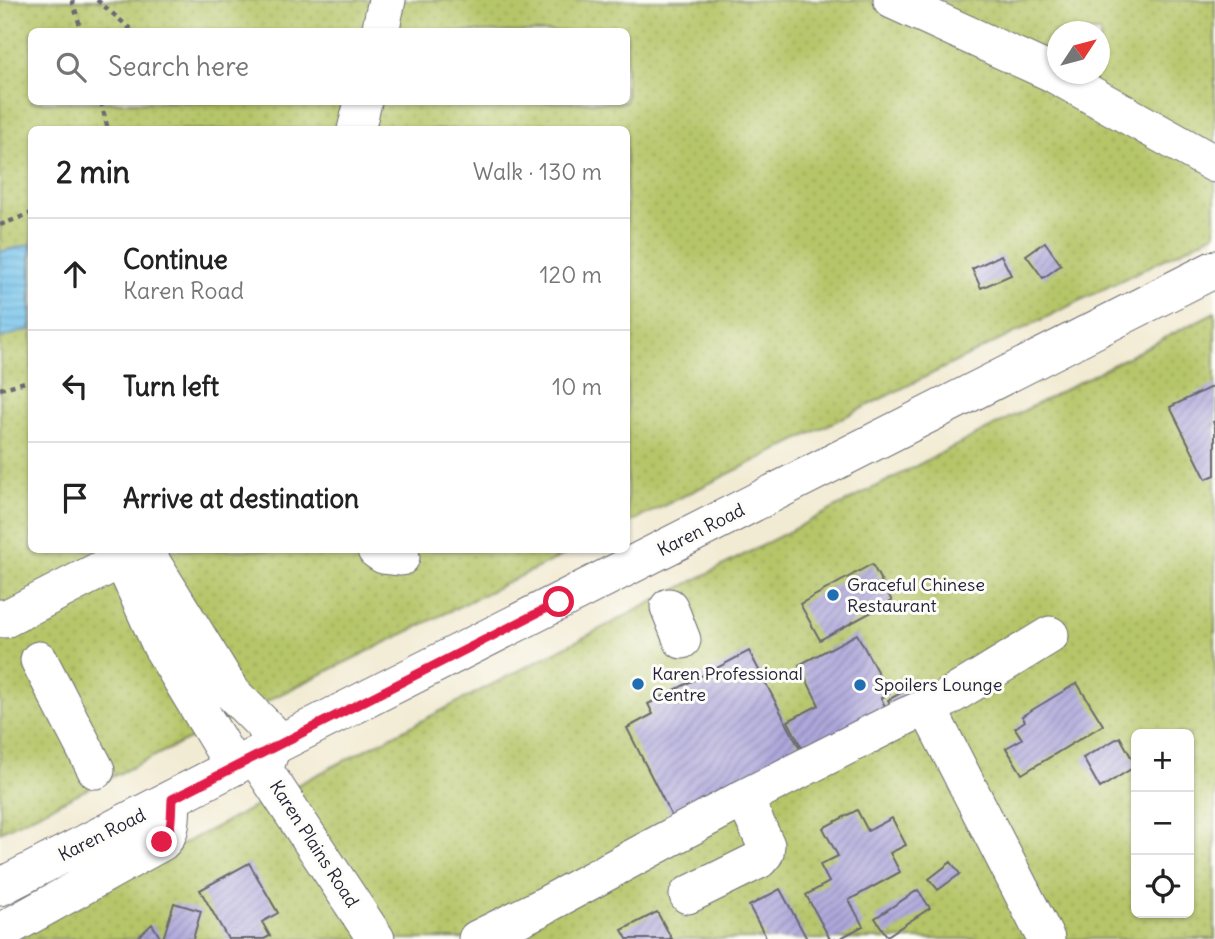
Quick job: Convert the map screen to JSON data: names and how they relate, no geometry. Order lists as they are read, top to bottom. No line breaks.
{"streets":{"street":["Karen Road","Karen Plains Road"]},"crossings":[["Karen Road","Karen Plains Road"]],"places":["Graceful Chinese Restaurant","Karen Professional Centre","Spoilers Lounge"],"north":"top right","page":{"search":"Search here","heading":["2 min","Walk · 130 m"],"list":[["Continue","Karen Road","120 m"],["Turn left","10 m"],"Arrive at destination"],"map_buttons":["+","−"]}}
